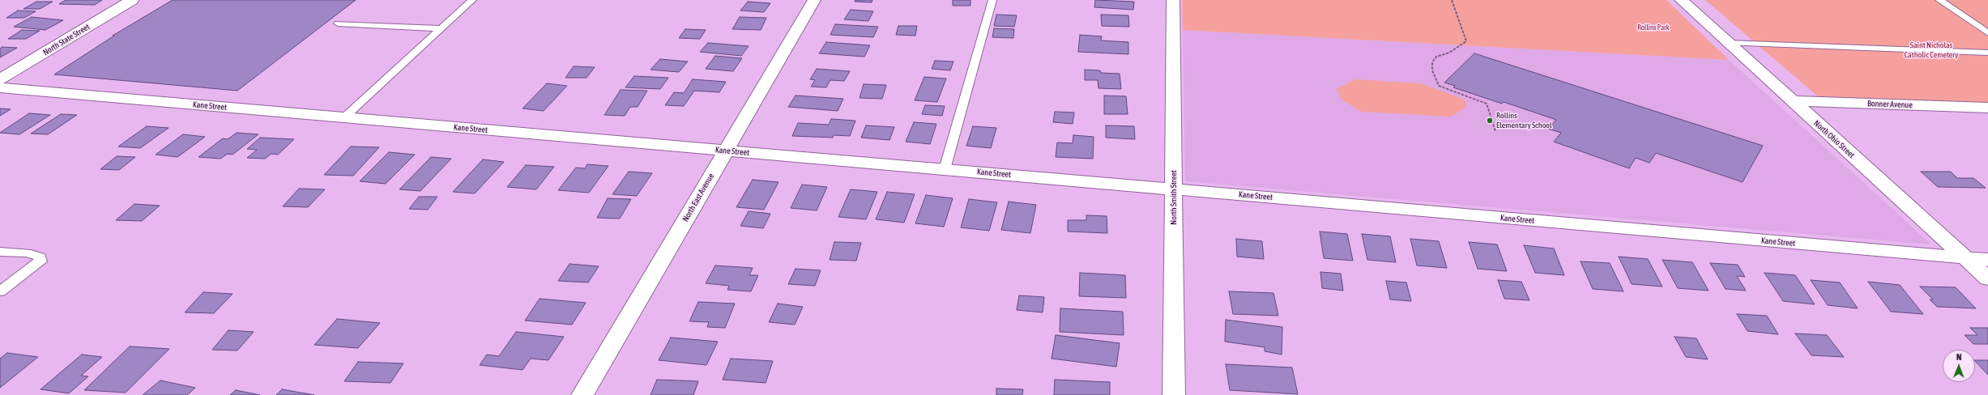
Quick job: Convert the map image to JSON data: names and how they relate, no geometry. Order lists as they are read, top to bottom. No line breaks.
{"streets":{"street":["North State Street","Bonner Avenue","Kane Street","North Ohio Street","North East Avenue","North Smith Street"]},"crossings":[["Bonner Avenue","North Ohio Street"],["Kane Street","North Ohio Street"],["Kane Street","North East Avenue"],["Kane Street","North Smith Street"]],"parks":["Rollins Park","Saint Nicholas Catholic Cemetery"],"places":["Rollins Elementary School"],"north":"top"}
